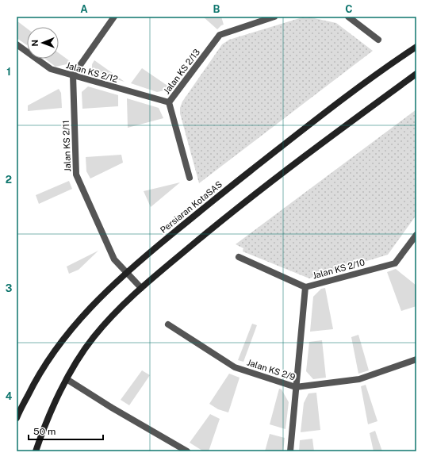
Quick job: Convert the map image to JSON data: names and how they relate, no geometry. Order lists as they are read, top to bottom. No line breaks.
{"streets":{"main road":["Persiaran KotaSAS"],"street":["Jalan KS 2/13","Jalan KS 2/12","Jalan KS 2/11","Jalan KS 2/10","Jalan KS 2/9"]},"crossings":[["Jalan KS 2/13","Jalan KS 2/12"],["Jalan KS 2/12","Jalan KS 2/11"],["Jalan KS 2/11","Persiaran KotaSAS"]],"scale_bar":"50 m","north":"left","grid":{"columns":["A","B","C"],"rows":["1","2","3","4"]}}
